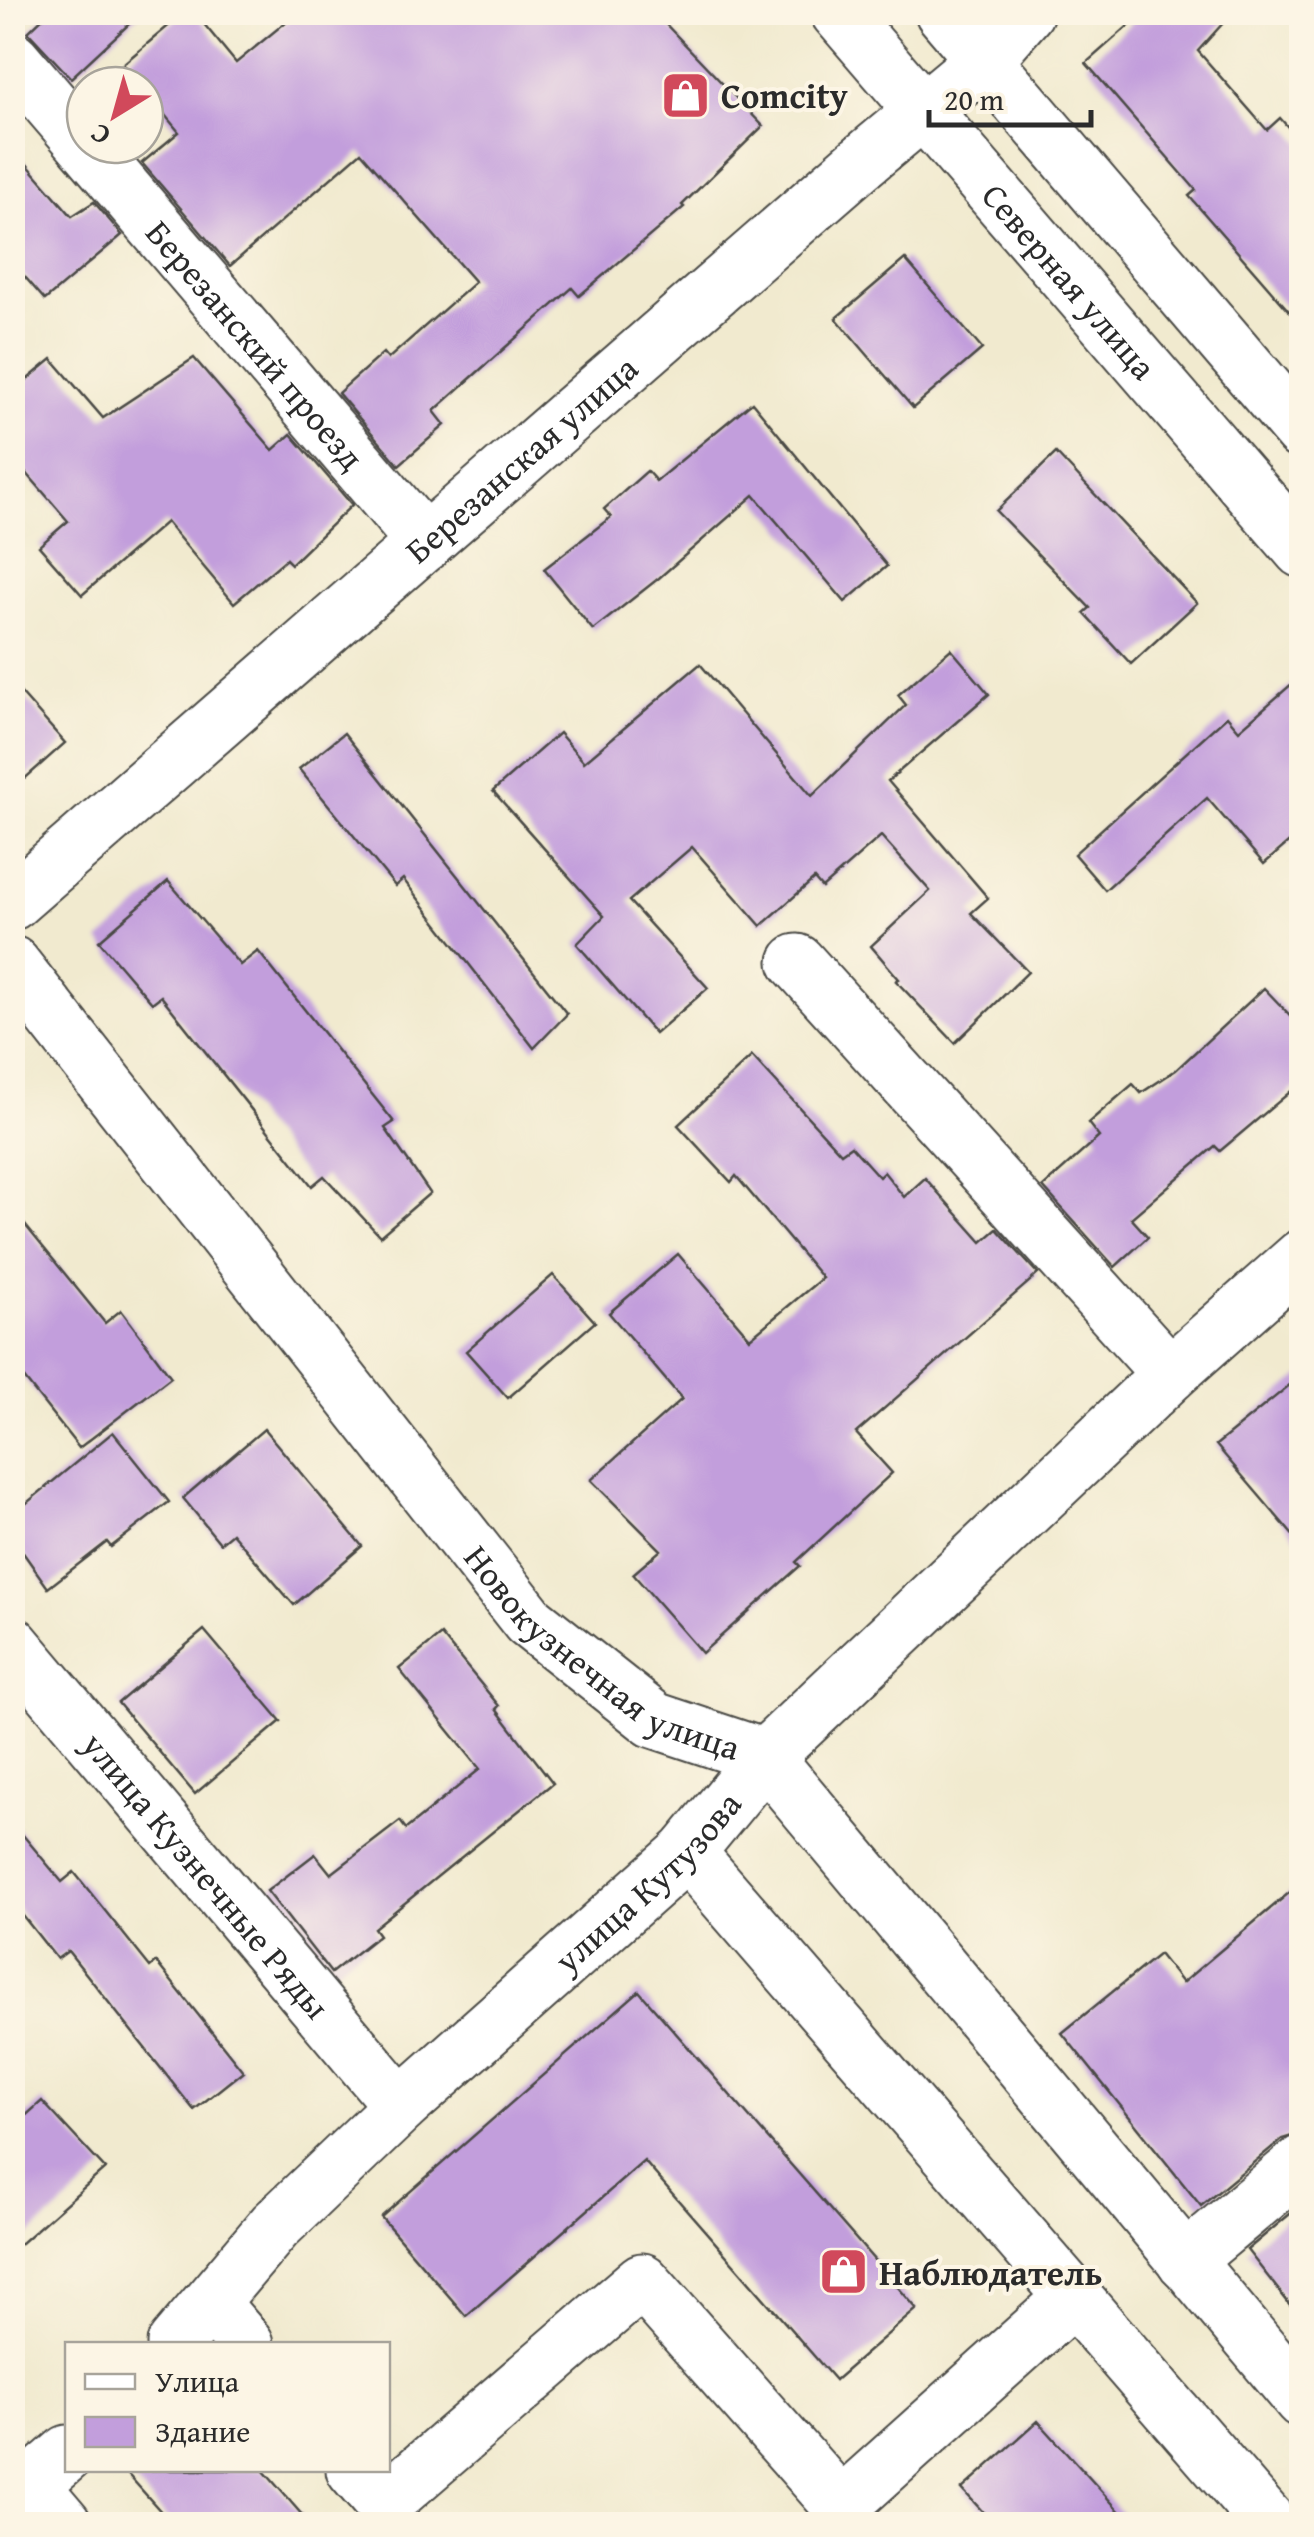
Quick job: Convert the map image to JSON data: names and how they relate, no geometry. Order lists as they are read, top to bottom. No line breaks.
{"streets":{"street":["Северная улица","Березанский проезд","Березанская улица","Новокузнечная улица","улица Кузнечные Ряды","улица Кутузова"]},"crossings":[["Северная улица","Березанская улица"],["Березанский проезд","Березанская улица"],["Новокузнечная улица","улица Кутузова"],["улица Кузнечные Ряды","улица Кутузова"]],"places":{"shop":["Comcity","Наблюдатель"]},"legend":["Улица","Здание"],"scale_bar":"20 m","north":"bottom left"}
